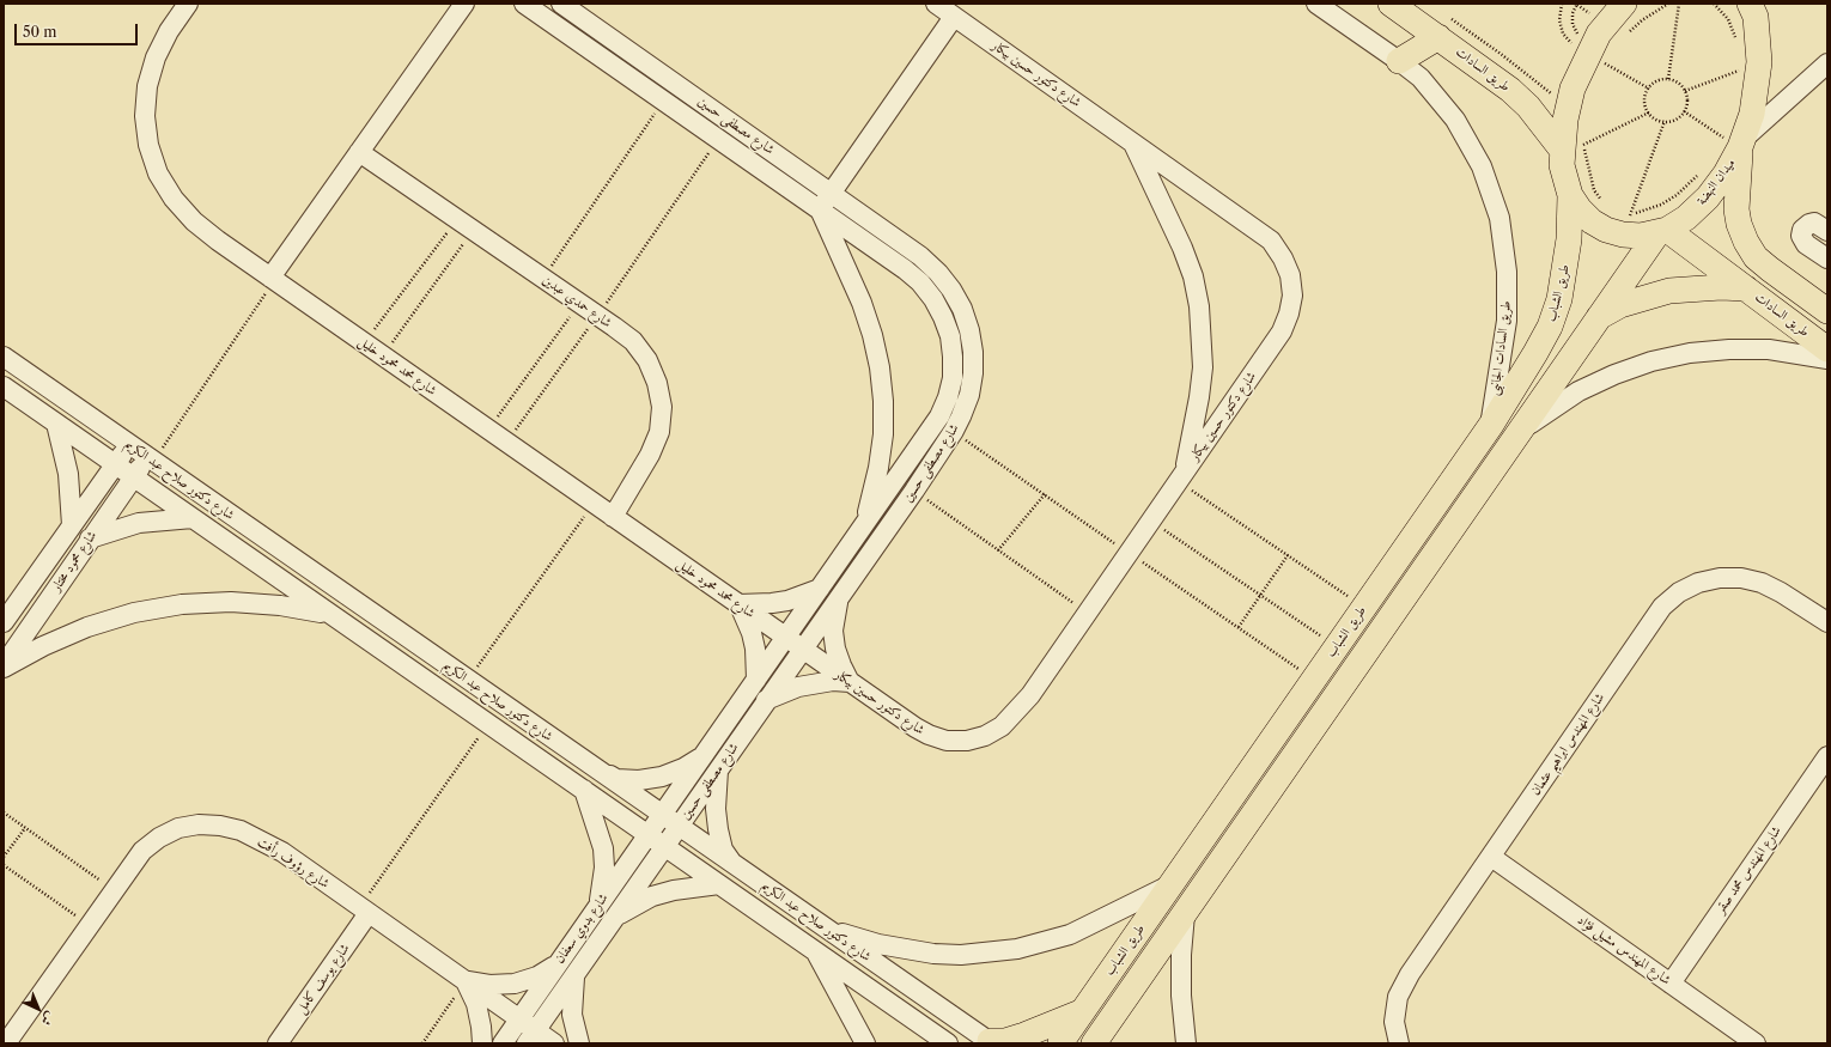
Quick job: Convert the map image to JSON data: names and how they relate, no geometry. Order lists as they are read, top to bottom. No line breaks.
{"streets":{"main road":["طريق السادات","ميدان النهضة","طريق الشباب"],"street":["شارع دكتور حسين بيكار","شارع مصطفى حسين","شارع حمدي عبدين","طريق السادات الجانبى","شارع محمد محمود خليل","شارع دكتور صلاح عبد الكريم","شارع محمود مختار","شارع المهندس ابراهيم عثمان","شارع رؤوف رأفت","شارع المهندس محمد صقر","شارع بدوي سعفان","شارع المهندس مشيل فؤاد","شارع يوسف كامل"]},"crossings":[["طريق السادات","ميدان النهضة"],["طريق السادات","طريق الشباب"],["شارع دكتور حسين بيكار","شارع مصطفى حسين"],["شارع دكتور حسين بيكار","شارع محمد محمود خليل"],["شارع مصطفى حسين","شارع محمد محمود خليل"],["شارع مصطفى حسين","شارع دكتور صلاح عبد الكريم"],["شارع مصطفى حسين","شارع بدوي سعفان"],["ميدان النهضة","طريق الشباب"],["طريق الشباب","طريق السادات الجانبى"],["شارع حمدي عبدين","شارع محمد محمود خليل"],["شارع دكتور صلاح عبد الكريم","شارع محمود مختار"],["شارع دكتور صلاح عبد الكريم","شارع بدوي سعفان"],["شارع المهندس ابراهيم عثمان","شارع المهندس مشيل فؤاد"],["شارع رؤوف رأفت","شارع بدوي سعفان"],["شارع رؤوف رأفت","شارع يوسف كامل"],["شارع المهندس محمد صقر","شارع المهندس مشيل فؤاد"]],"scale_bar":"50 m","north":"bottom right"}
